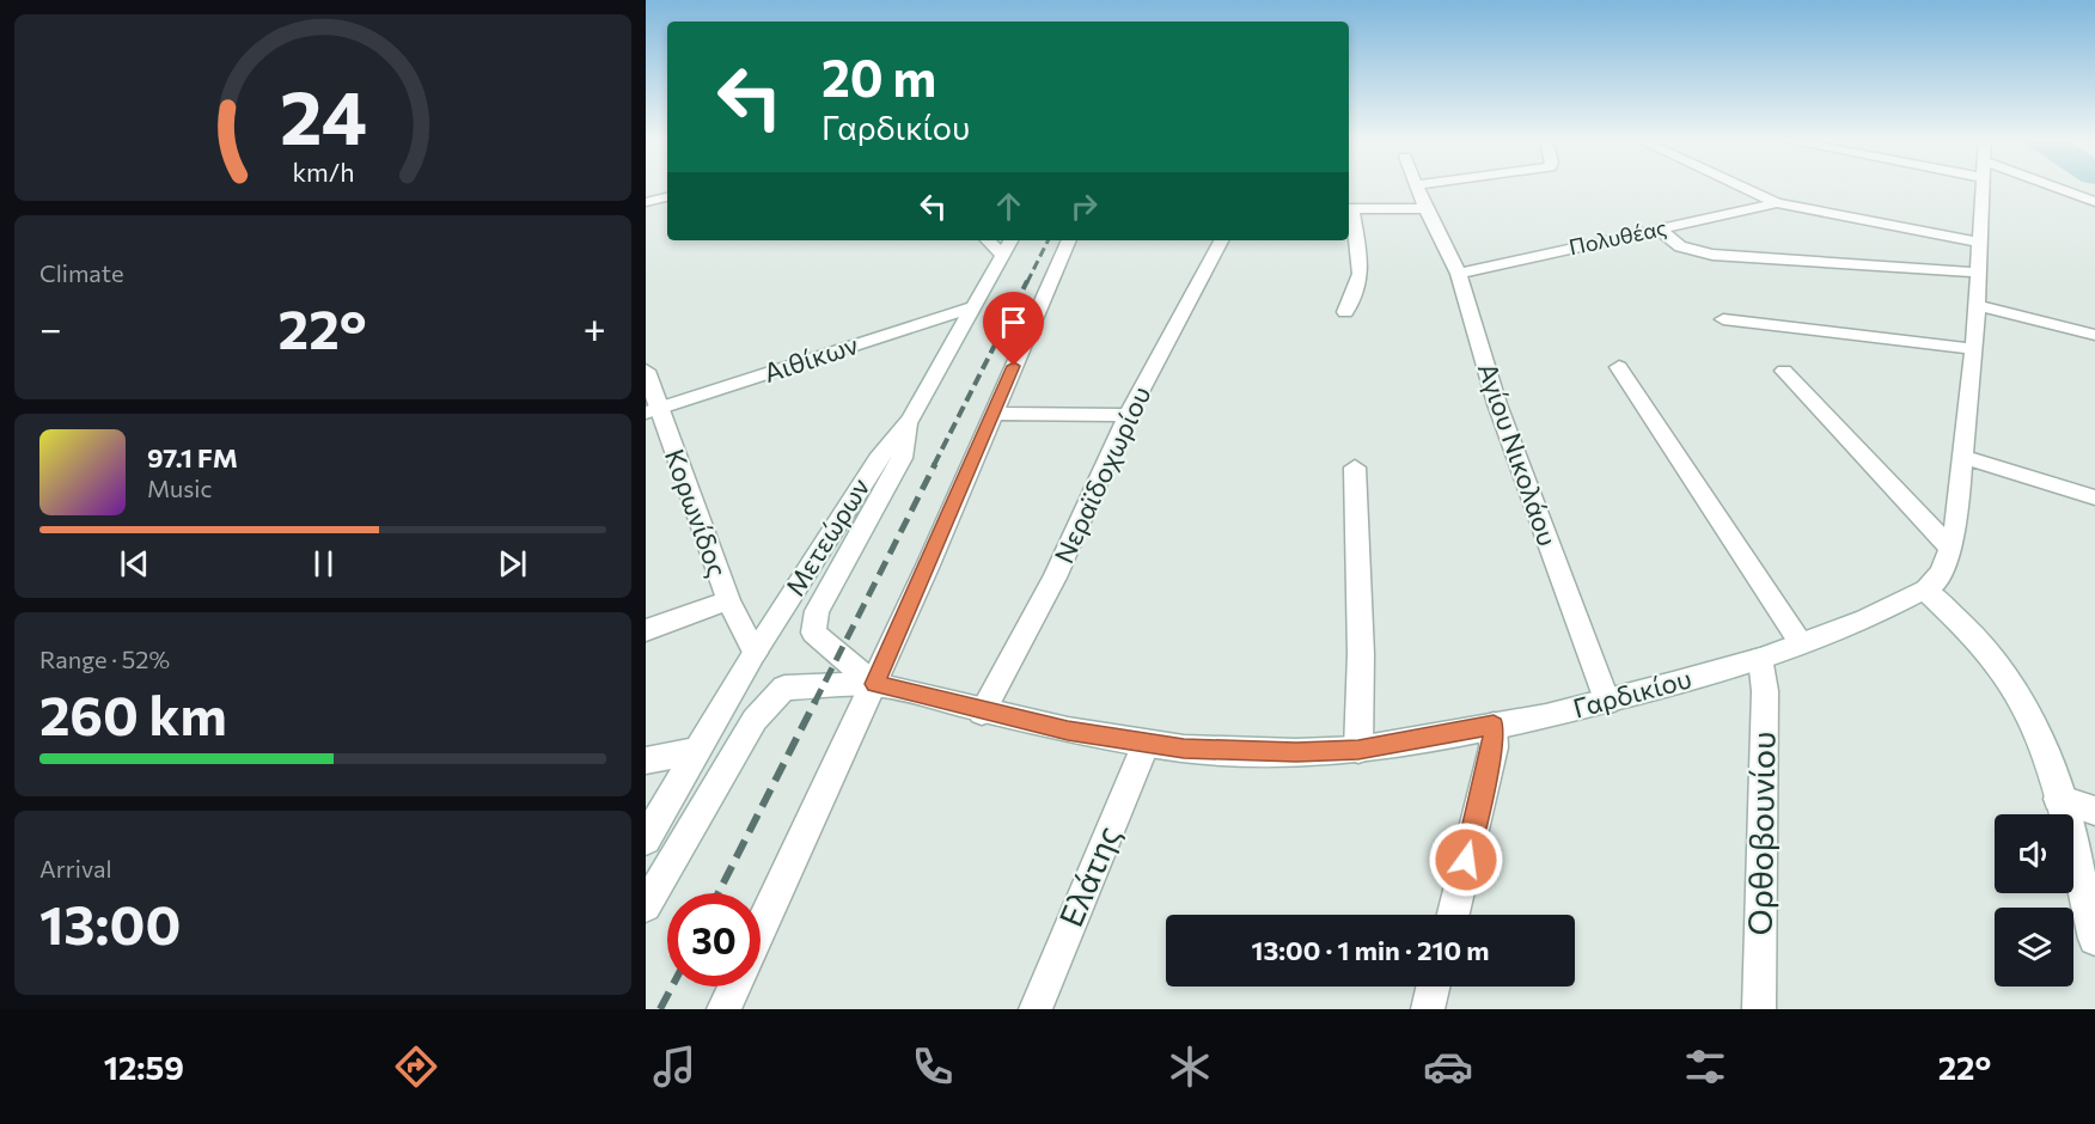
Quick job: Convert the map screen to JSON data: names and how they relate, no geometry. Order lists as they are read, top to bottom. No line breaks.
{"streets":{"street":["Πολυθέας","Αιθίκων","Αγίου Νικολάου","Νεραϊδοχωρίου","Κορωνίδος","Μετεώρων","Γαρδικίου","Ορθοβουνίου","Ελάτης"]},"crossings":[["Πολυθέας","Αγίου Νικολάου"],["Πολυθέας","Γαρδικίου"],["Αιθίκων","Κορωνίδος"],["Αιθίκων","Μετεώρων"],["Αγίου Νικολάου","Γαρδικίου"],["Νεραϊδοχωρίου","Γαρδικίου"],["Κορωνίδος","Μετεώρων"],["Γαρδικίου","Ορθοβουνίου"],["Γαρδικίου","Ελάτης"]],"page":{"turn":["20 m","Γαρδικίου"],"tile":["Climate",["Range · 52%","260 km"],["Arrival","13:00"]],"heat":["−","22°","+"],"song":["97.1 FM","Music"],"limit":"30","trip":"13:00 · 1 min · 210 m","tabs":["12:59","22°"],"gauge":["24","km/h"]}}
